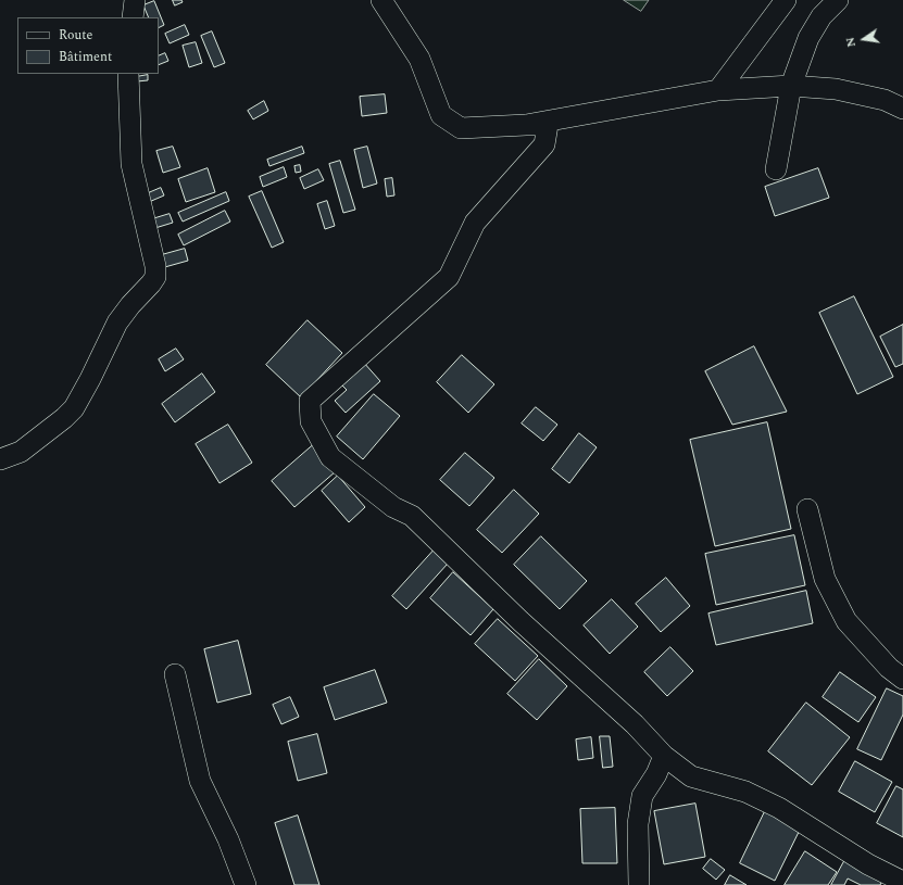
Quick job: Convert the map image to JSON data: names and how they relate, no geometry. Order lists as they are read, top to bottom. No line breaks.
{"legend":["Route","Bâtiment"],"north":"left"}
